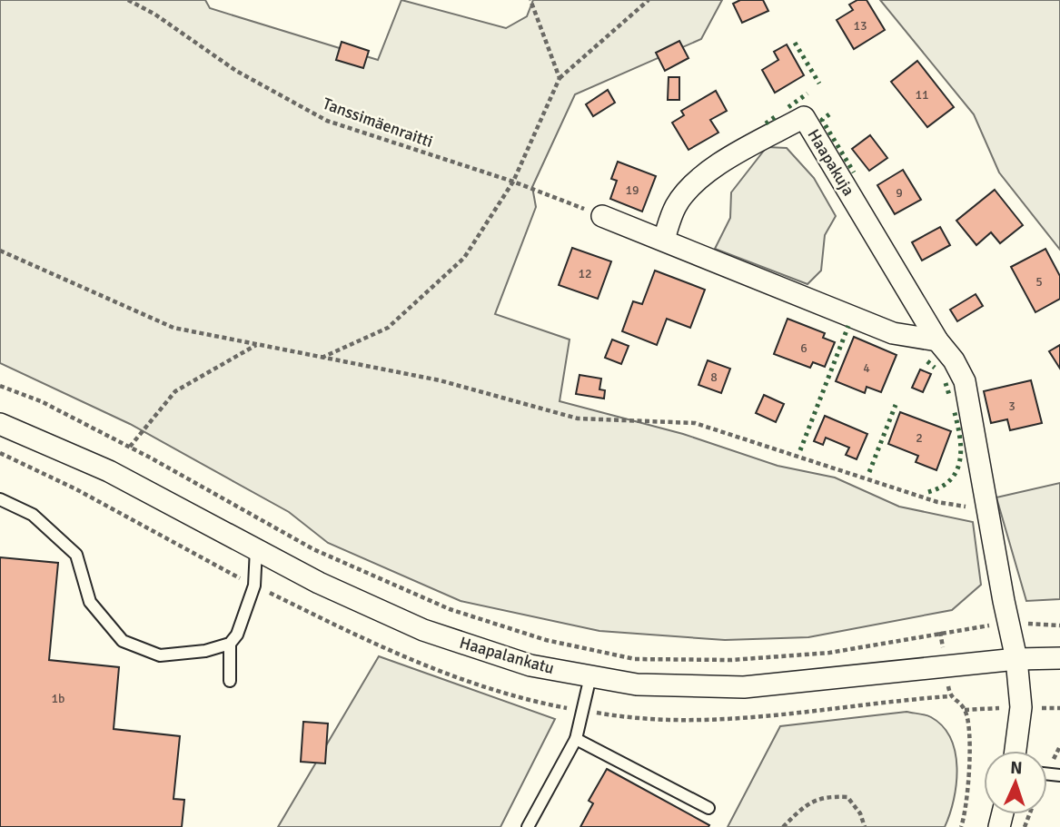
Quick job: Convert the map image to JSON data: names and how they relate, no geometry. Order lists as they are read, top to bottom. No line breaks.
{"streets":{"street":["Haapakuja","Haapalankatu"],"path":["Tanssimäenraitti"]},"crossings":[["Haapakuja","Haapalankatu"]],"house_numbers":["13","11","19","9","12","5","6","4","8","3","2","1b"],"north":"top"}
